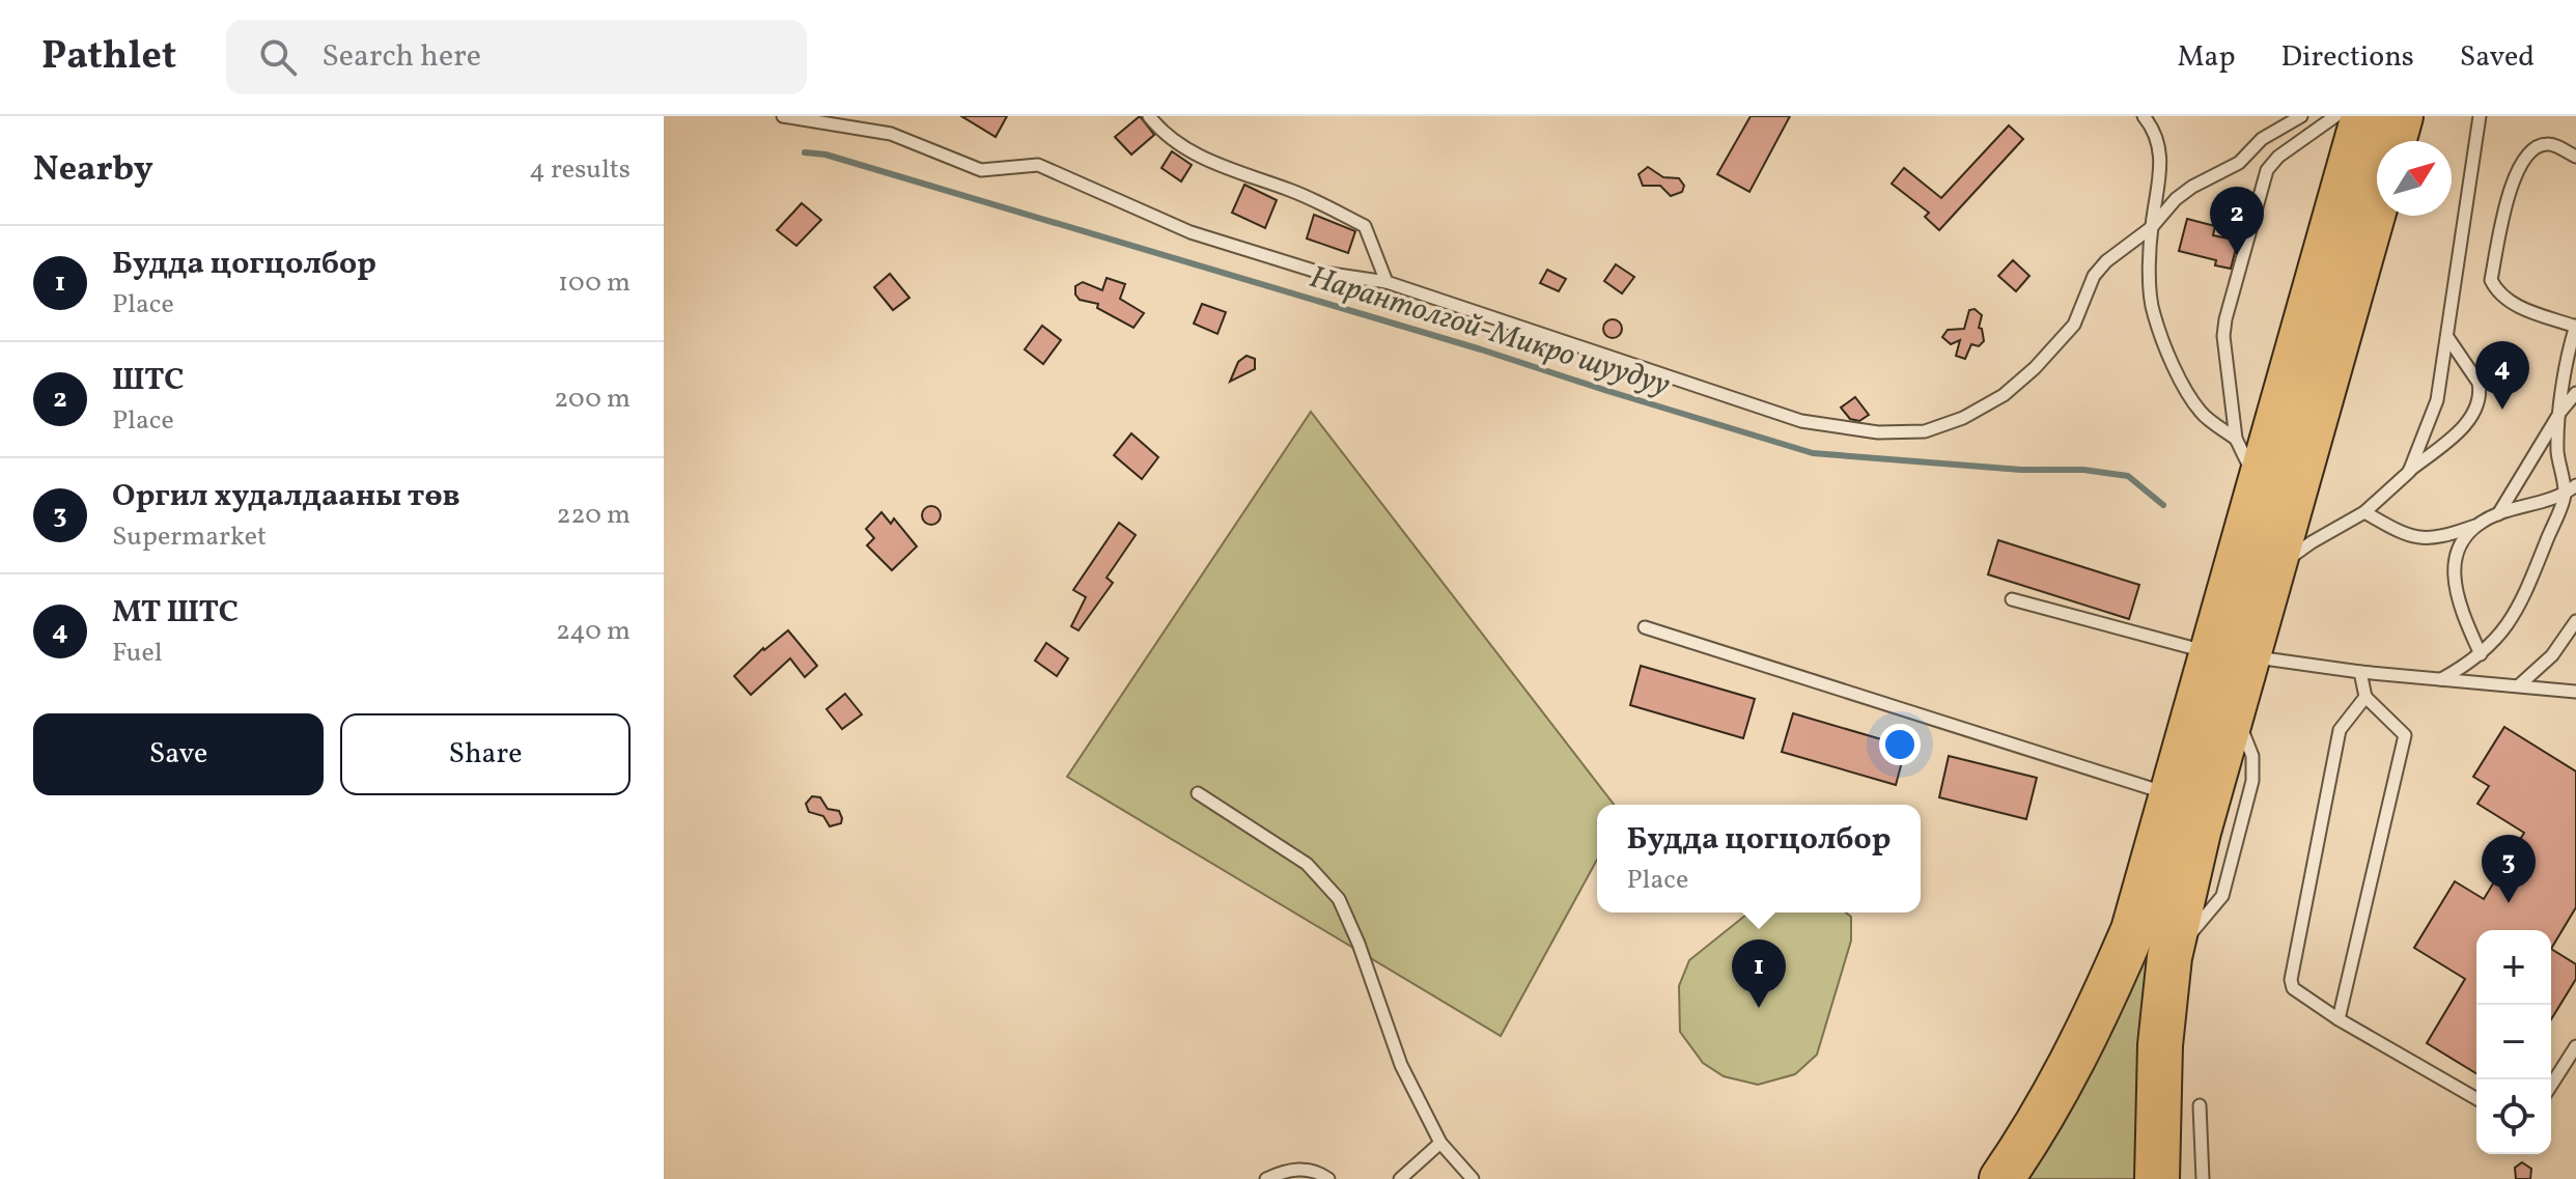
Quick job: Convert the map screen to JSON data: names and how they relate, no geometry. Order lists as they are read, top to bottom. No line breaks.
{"water":["Нарантолгой-Микро шуудуу"],"north":"top right","page":{"header":"Pathlet","search":"Search here","nav":["Map","Directions","Saved"],"heading":["Nearby","4 results"],"pins":["2","4","3","1"],"list":[{"mark":"1","name":"Будда цогцолбор","note":"Place","value":"100 m"},{"mark":"2","name":"ШТС","note":"Place","value":"200 m"},{"mark":"3","name":"Оргил худалдааны төв","note":"Supermarket","value":"220 m"},{"mark":"4","name":"МТ ШТС","note":"Fuel","value":"240 m"}],"buttons":["Save","Share"],"popup":["Будда цогцолбор","Place"],"map_buttons":["+","−"]}}
